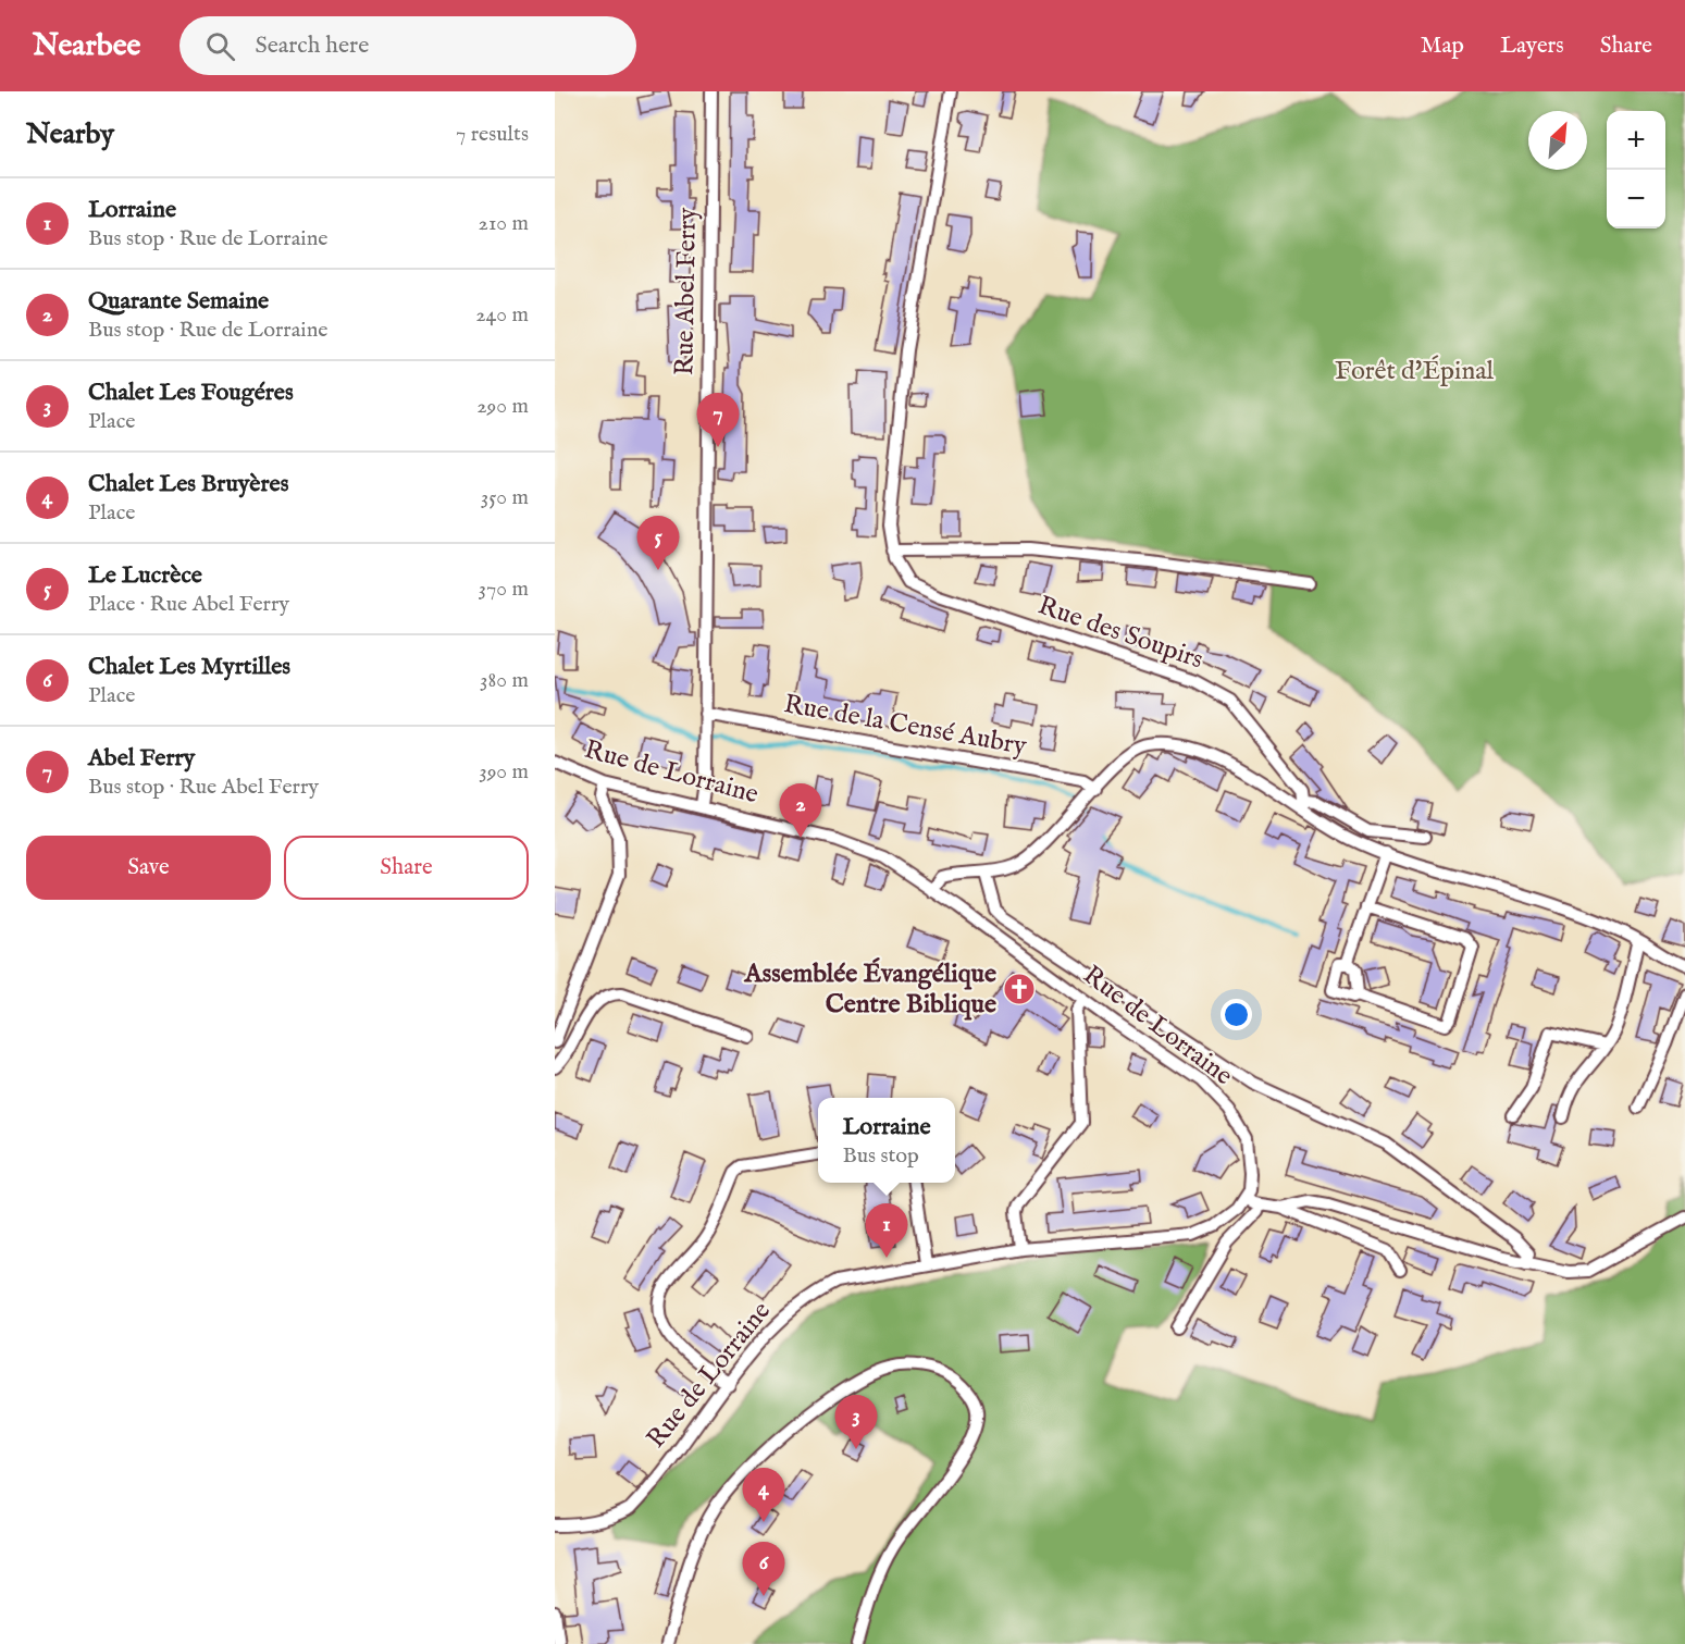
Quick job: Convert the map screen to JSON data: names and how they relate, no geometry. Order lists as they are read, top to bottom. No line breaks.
{"streets":{"street":["Rue Abel Ferry","Rue des Soupirs","Rue de la Censé Aubry","Rue de Lorraine"]},"crossings":[["Rue Abel Ferry","Rue de la Censé Aubry"],["Rue Abel Ferry","Rue de Lorraine"]],"parks":["Forêt d'Épinal"],"places":{"church":["Assemblée Évangélique Centre Biblique"]},"north":"top right","page":{"header":"Nearbee","search":"Search here","nav":["Map","Layers","Share"],"heading":["Nearby","7 results"],"map_buttons":["+","−"],"list":[{"mark":"1","name":"Lorraine","note":"Bus stop · Rue de Lorraine","value":"210 m"},{"mark":"2","name":"Quarante Semaine","note":"Bus stop · Rue de Lorraine","value":"240 m"},{"mark":"3","name":"Chalet Les Fougéres","note":"Place","value":"290 m"},{"mark":"4","name":"Chalet Les Bruyères","note":"Place","value":"350 m"},{"mark":"5","name":"Le Lucrèce","note":"Place · Rue Abel Ferry","value":"370 m"},{"mark":"6","name":"Chalet Les Myrtilles","note":"Place","value":"380 m"},{"mark":"7","name":"Abel Ferry","note":"Bus stop · Rue Abel Ferry","value":"390 m"}],"pins":["7","5","2","1","3","4","6"],"buttons":["Save","Share"],"popup":["Lorraine","Bus stop"]}}
